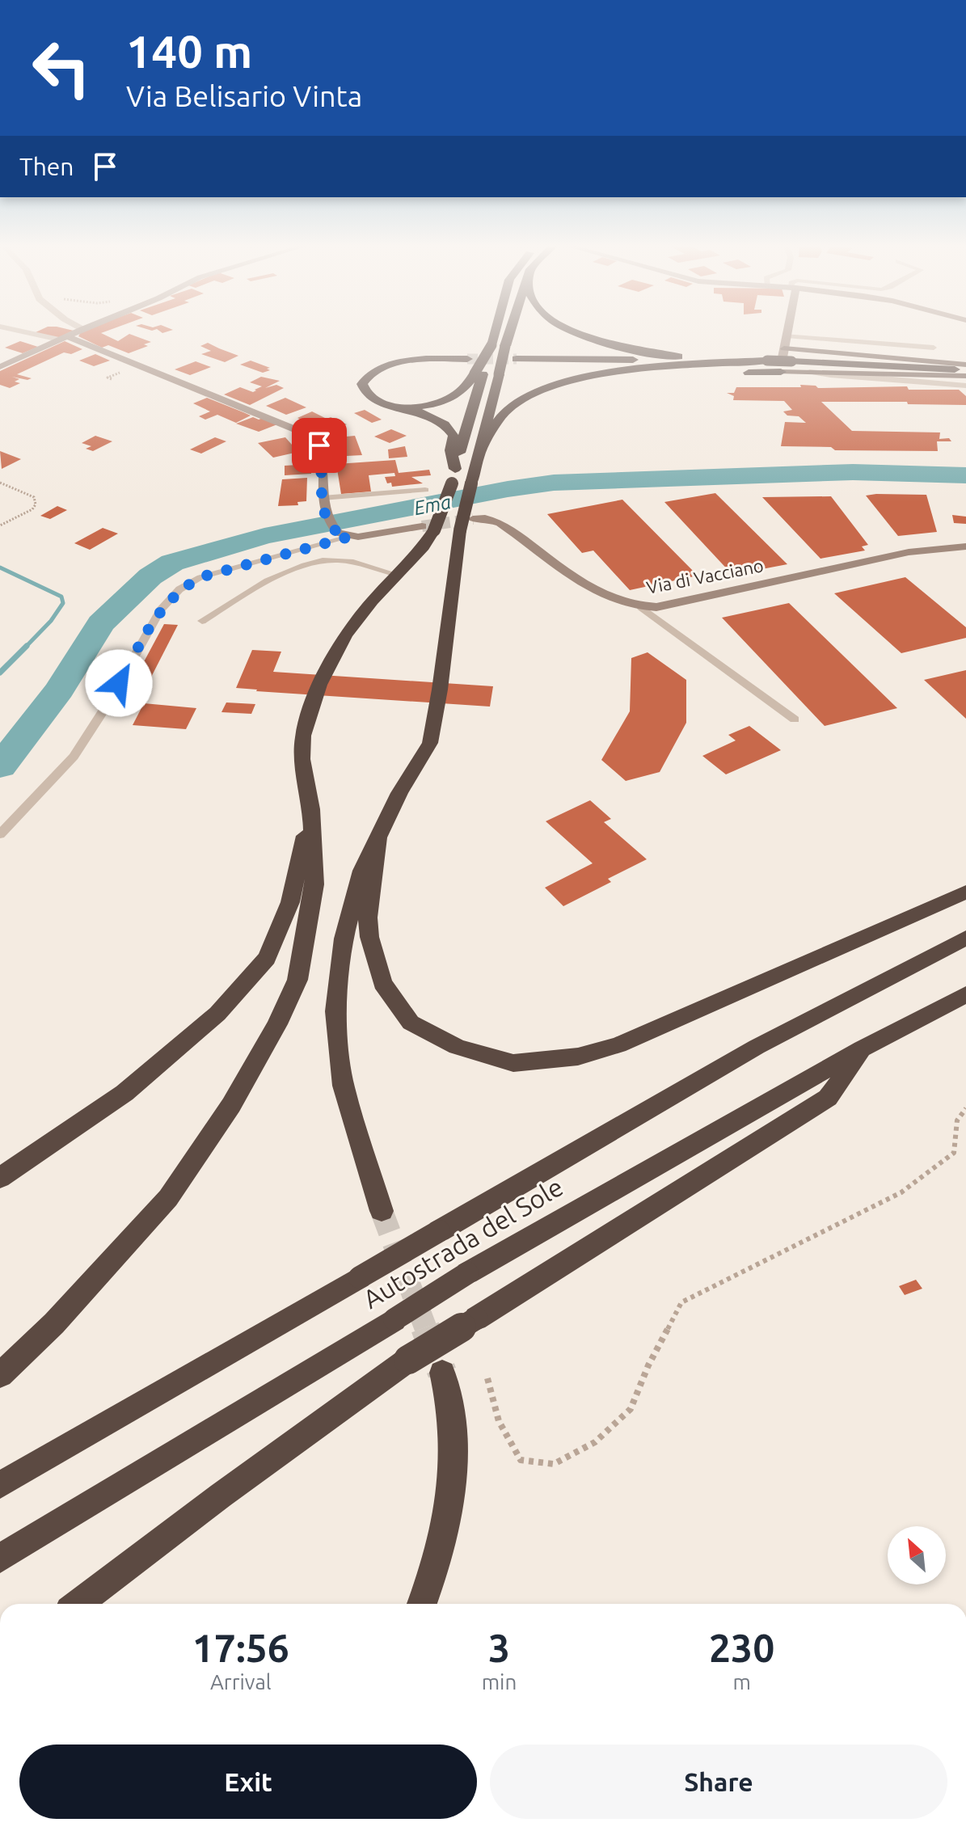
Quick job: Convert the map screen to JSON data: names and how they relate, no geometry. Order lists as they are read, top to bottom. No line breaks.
{"streets":{"highway":["Autostrada del Sole"],"street":["Via di Vacciano"]},"water":["Ema"],"north":"top left","page":{"turn":["140 m","Via Belisario Vinta"],"then":"Then","eta":["17:56","Arrival","3","min","230","m"],"buttons":["Exit","Share"]}}
